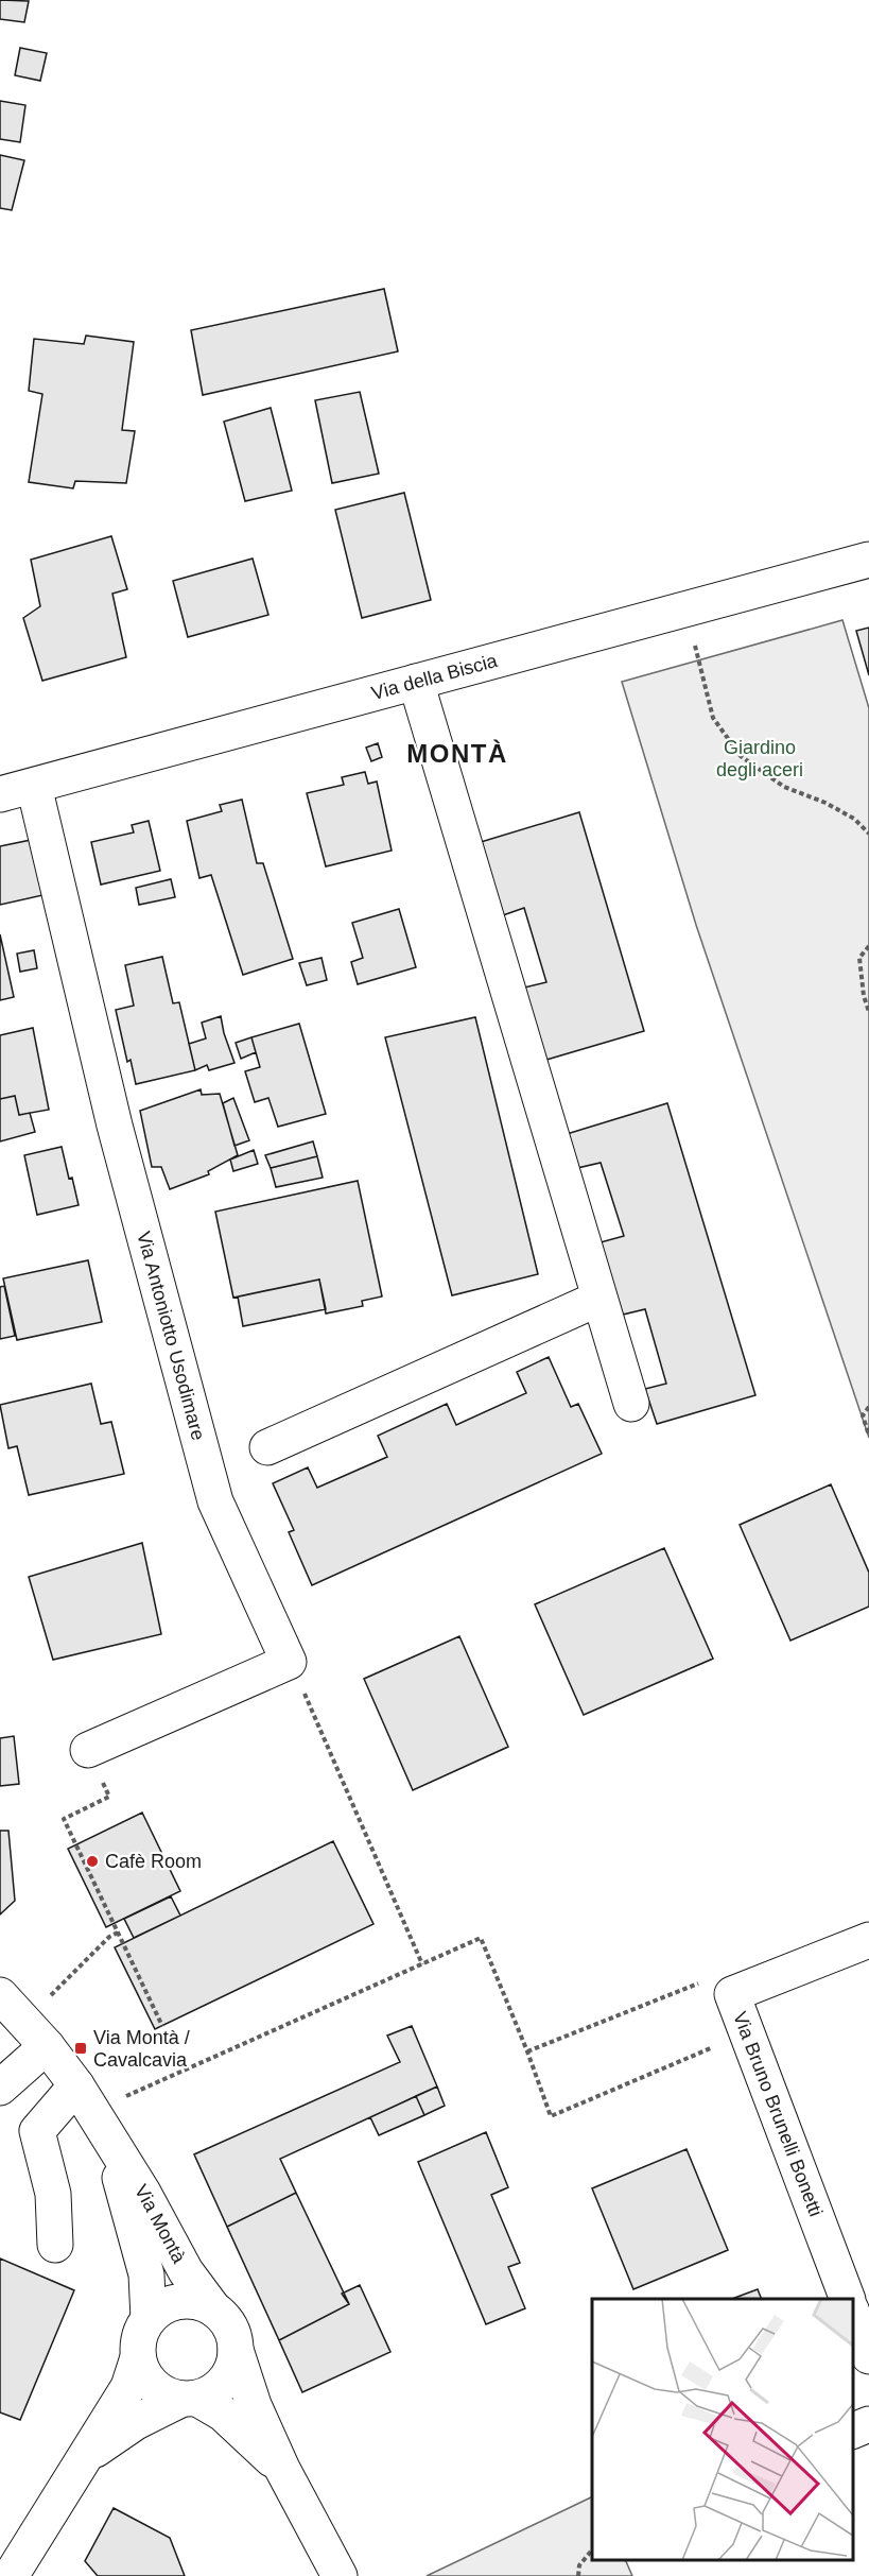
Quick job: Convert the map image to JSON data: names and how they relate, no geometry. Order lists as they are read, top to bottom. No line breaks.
{"streets":{"street":["Via della Biscia","Via Antoniotto Usodimare","Via Bruno Brunelli Bonetti","Via Montà"]},"crossings":[["Via della Biscia","Via Antoniotto Usodimare"]],"districts":["MONTÀ"],"parks":["Giardino degli aceri"],"places":{"other":["Cafè Room"],"transit":["Via Montà / Cavalcavia"]}}
